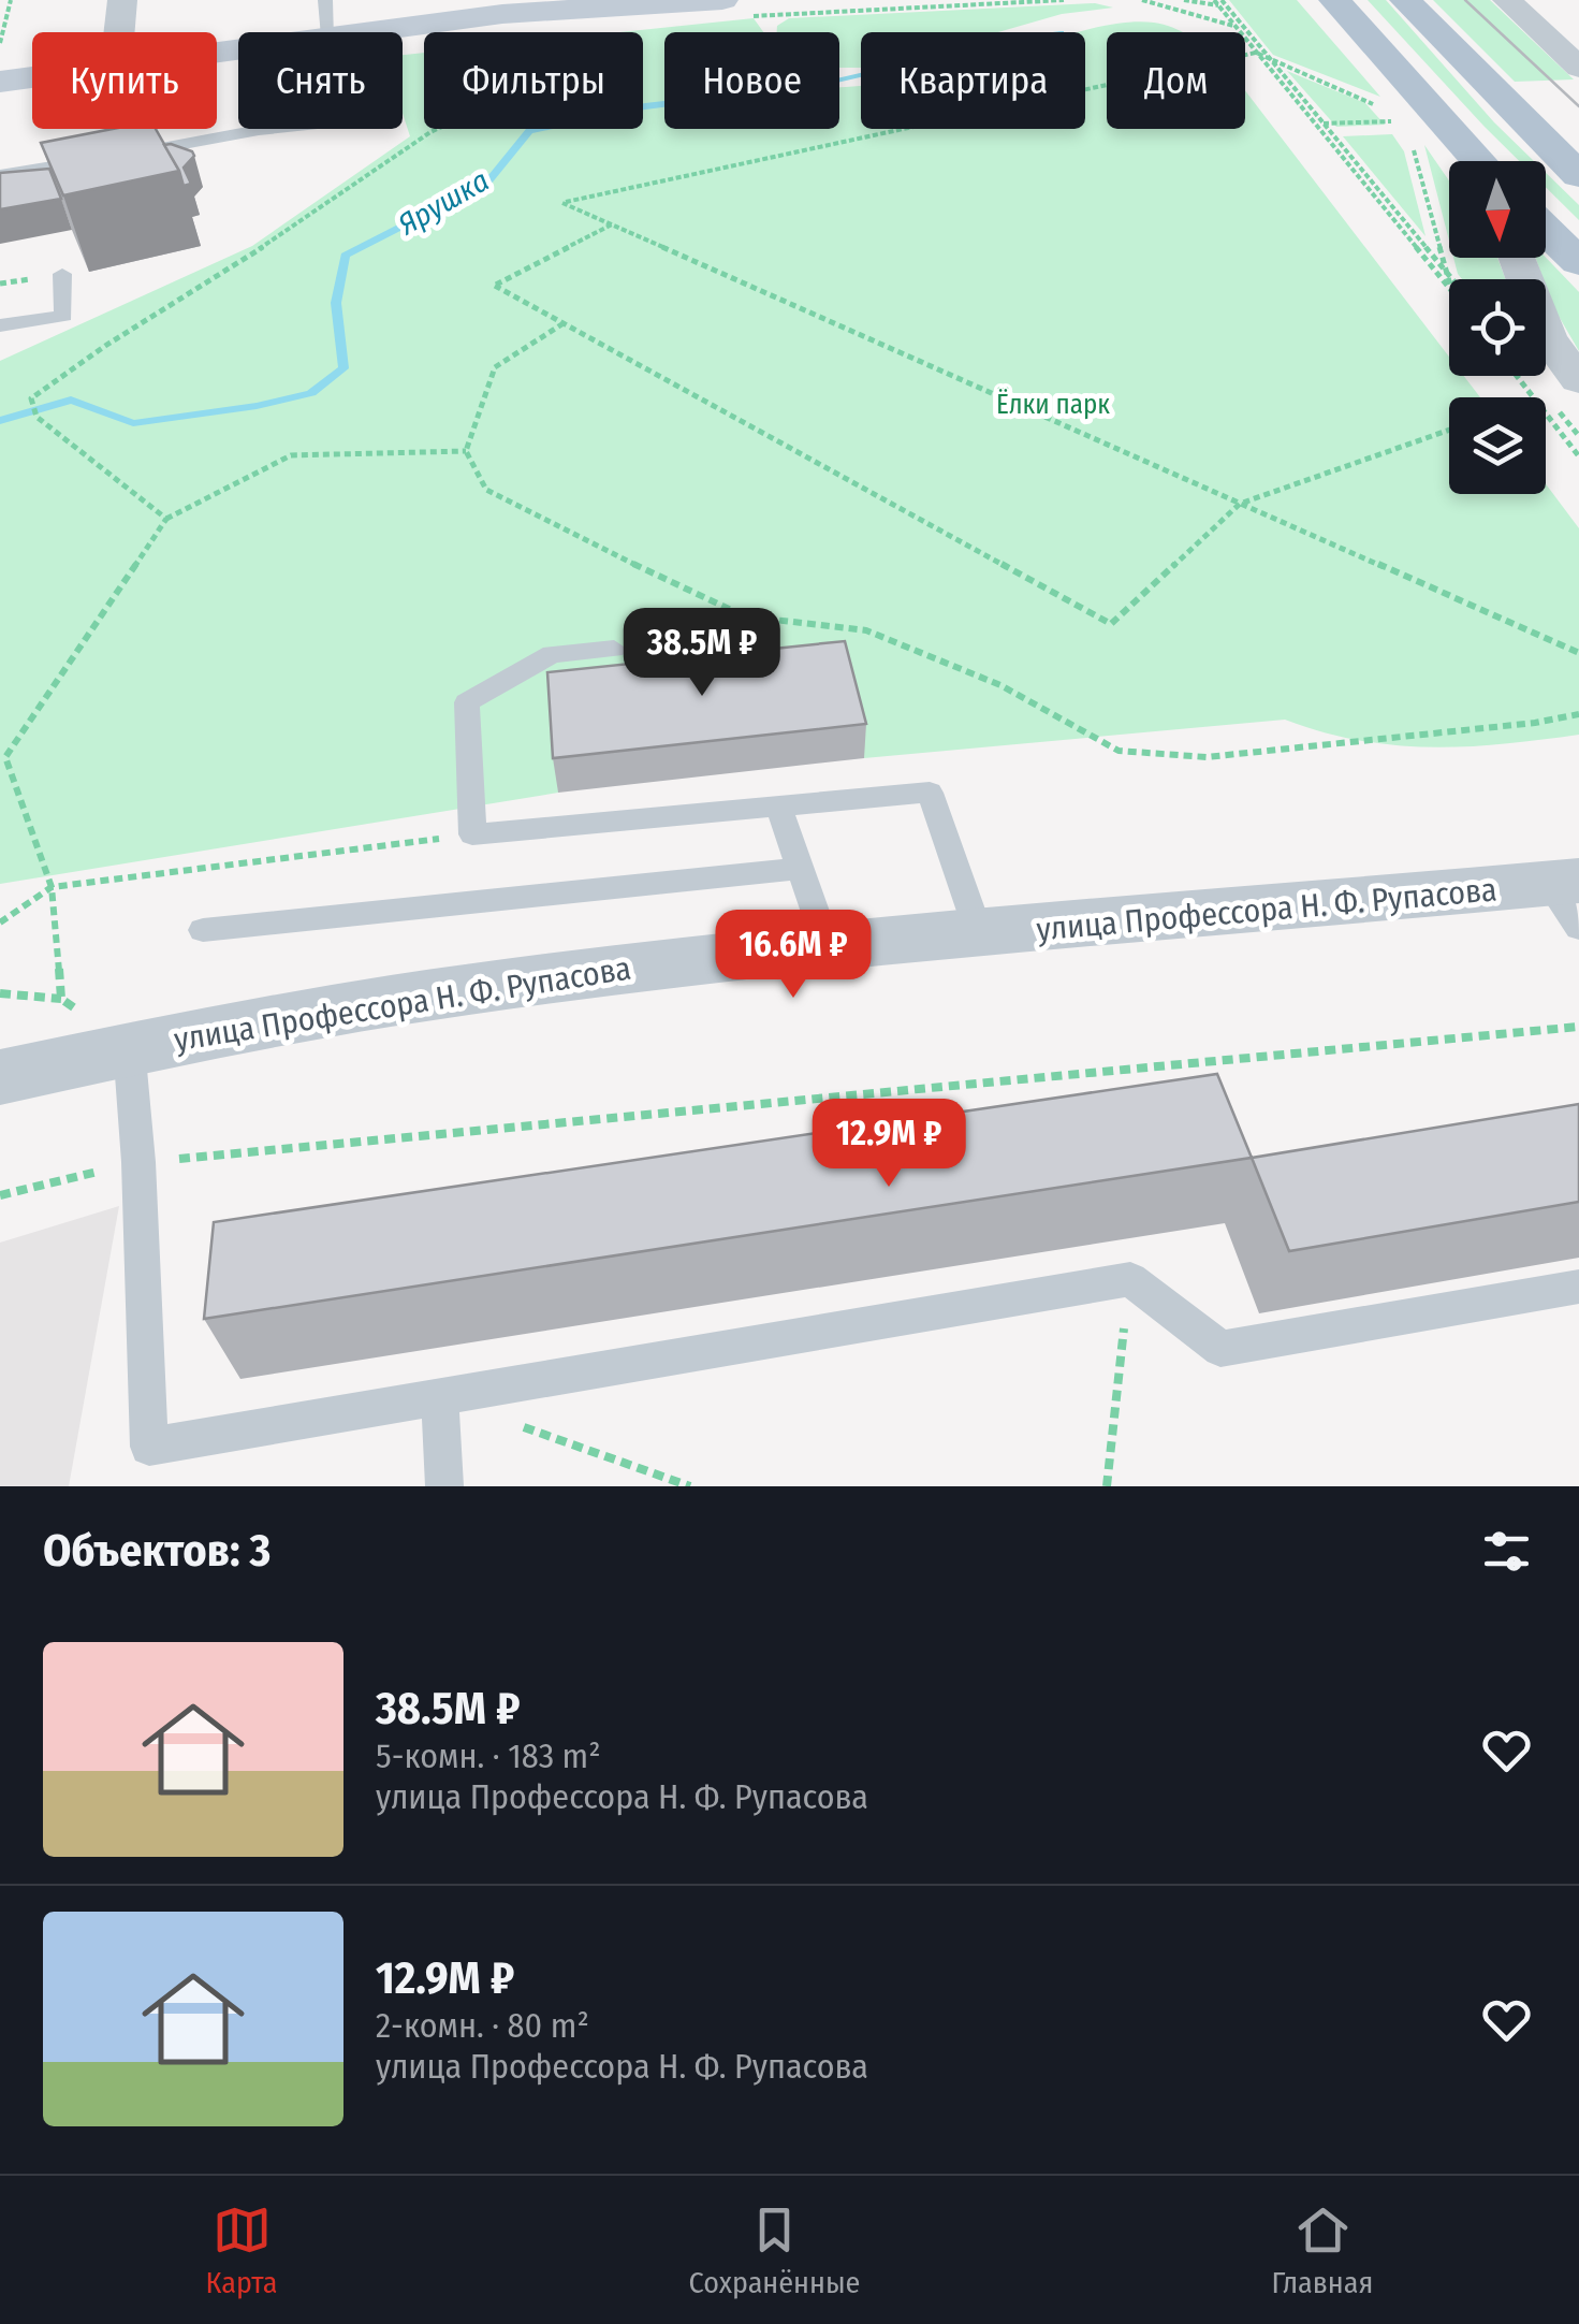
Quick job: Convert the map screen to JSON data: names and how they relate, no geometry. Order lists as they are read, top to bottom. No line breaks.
{"streets":{"street":["улица Профессора Н. Ф. Рупасова"]},"water":["Ярушка"],"parks":["Ёлки парк"],"north":"bottom","page":{"chip":["Купить","Снять","Фильтры","Новое","Квартира","Дом"],"price":["38.5M ₽","16.6M ₽","12.9M ₽"],"heading":"Объектов: 3","list":[{"name":"38.5M ₽","note":"5-комн. · 183 m² · улица Профессора Н. Ф. Рупасова"},{"name":"12.9M ₽","note":"2-комн. · 80 m² · улица Профессора Н. Ф. Рупасова"}],"tabs":["Карта","Сохранённые","Главная"]}}
